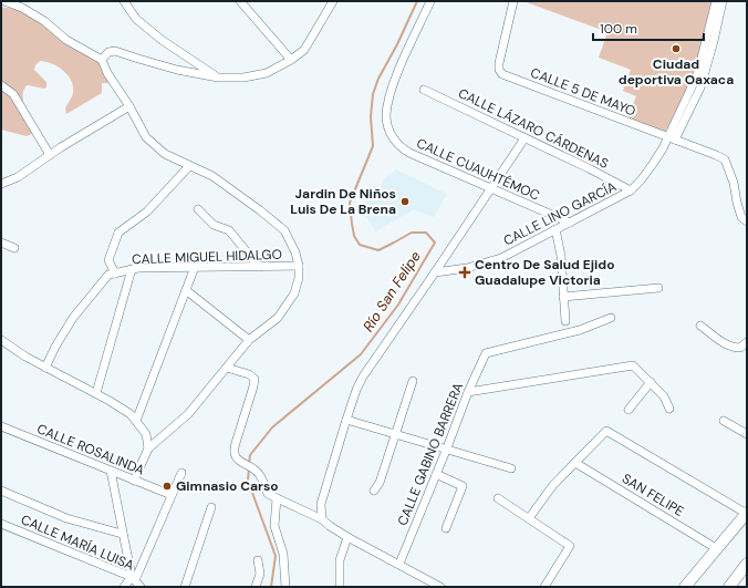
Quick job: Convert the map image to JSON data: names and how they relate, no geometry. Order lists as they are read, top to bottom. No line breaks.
{"streets":{"street":["CALLE 5 DE MAYO","CALLE LÁZARO CÁRDENAS","CALLE CUAUHTÉMOC","CALLE LINO GARCÍA","CALLE MIGUEL HIDALGO","CALLE ROSALINDA","CALLE GABINO BARRERA","SAN FELIPE","CALLE MARÍA LUISA"]},"crossings":[["CALLE 5 DE MAYO","CALLE LINO GARCÍA"],["CALLE LÁZARO CÁRDENAS","CALLE LINO GARCÍA"],["CALLE CUAUHTÉMOC","CALLE LINO GARCÍA"]],"water":["Río San Felipe"],"places":{"other":["Ciudad deportiva Oaxaca","Jardin De Niños Luis De La Brena","Gimnasio Carso"],"health":["Centro De Salud Ejido Guadalupe Victoria"]},"scale_bar":"100 m"}
